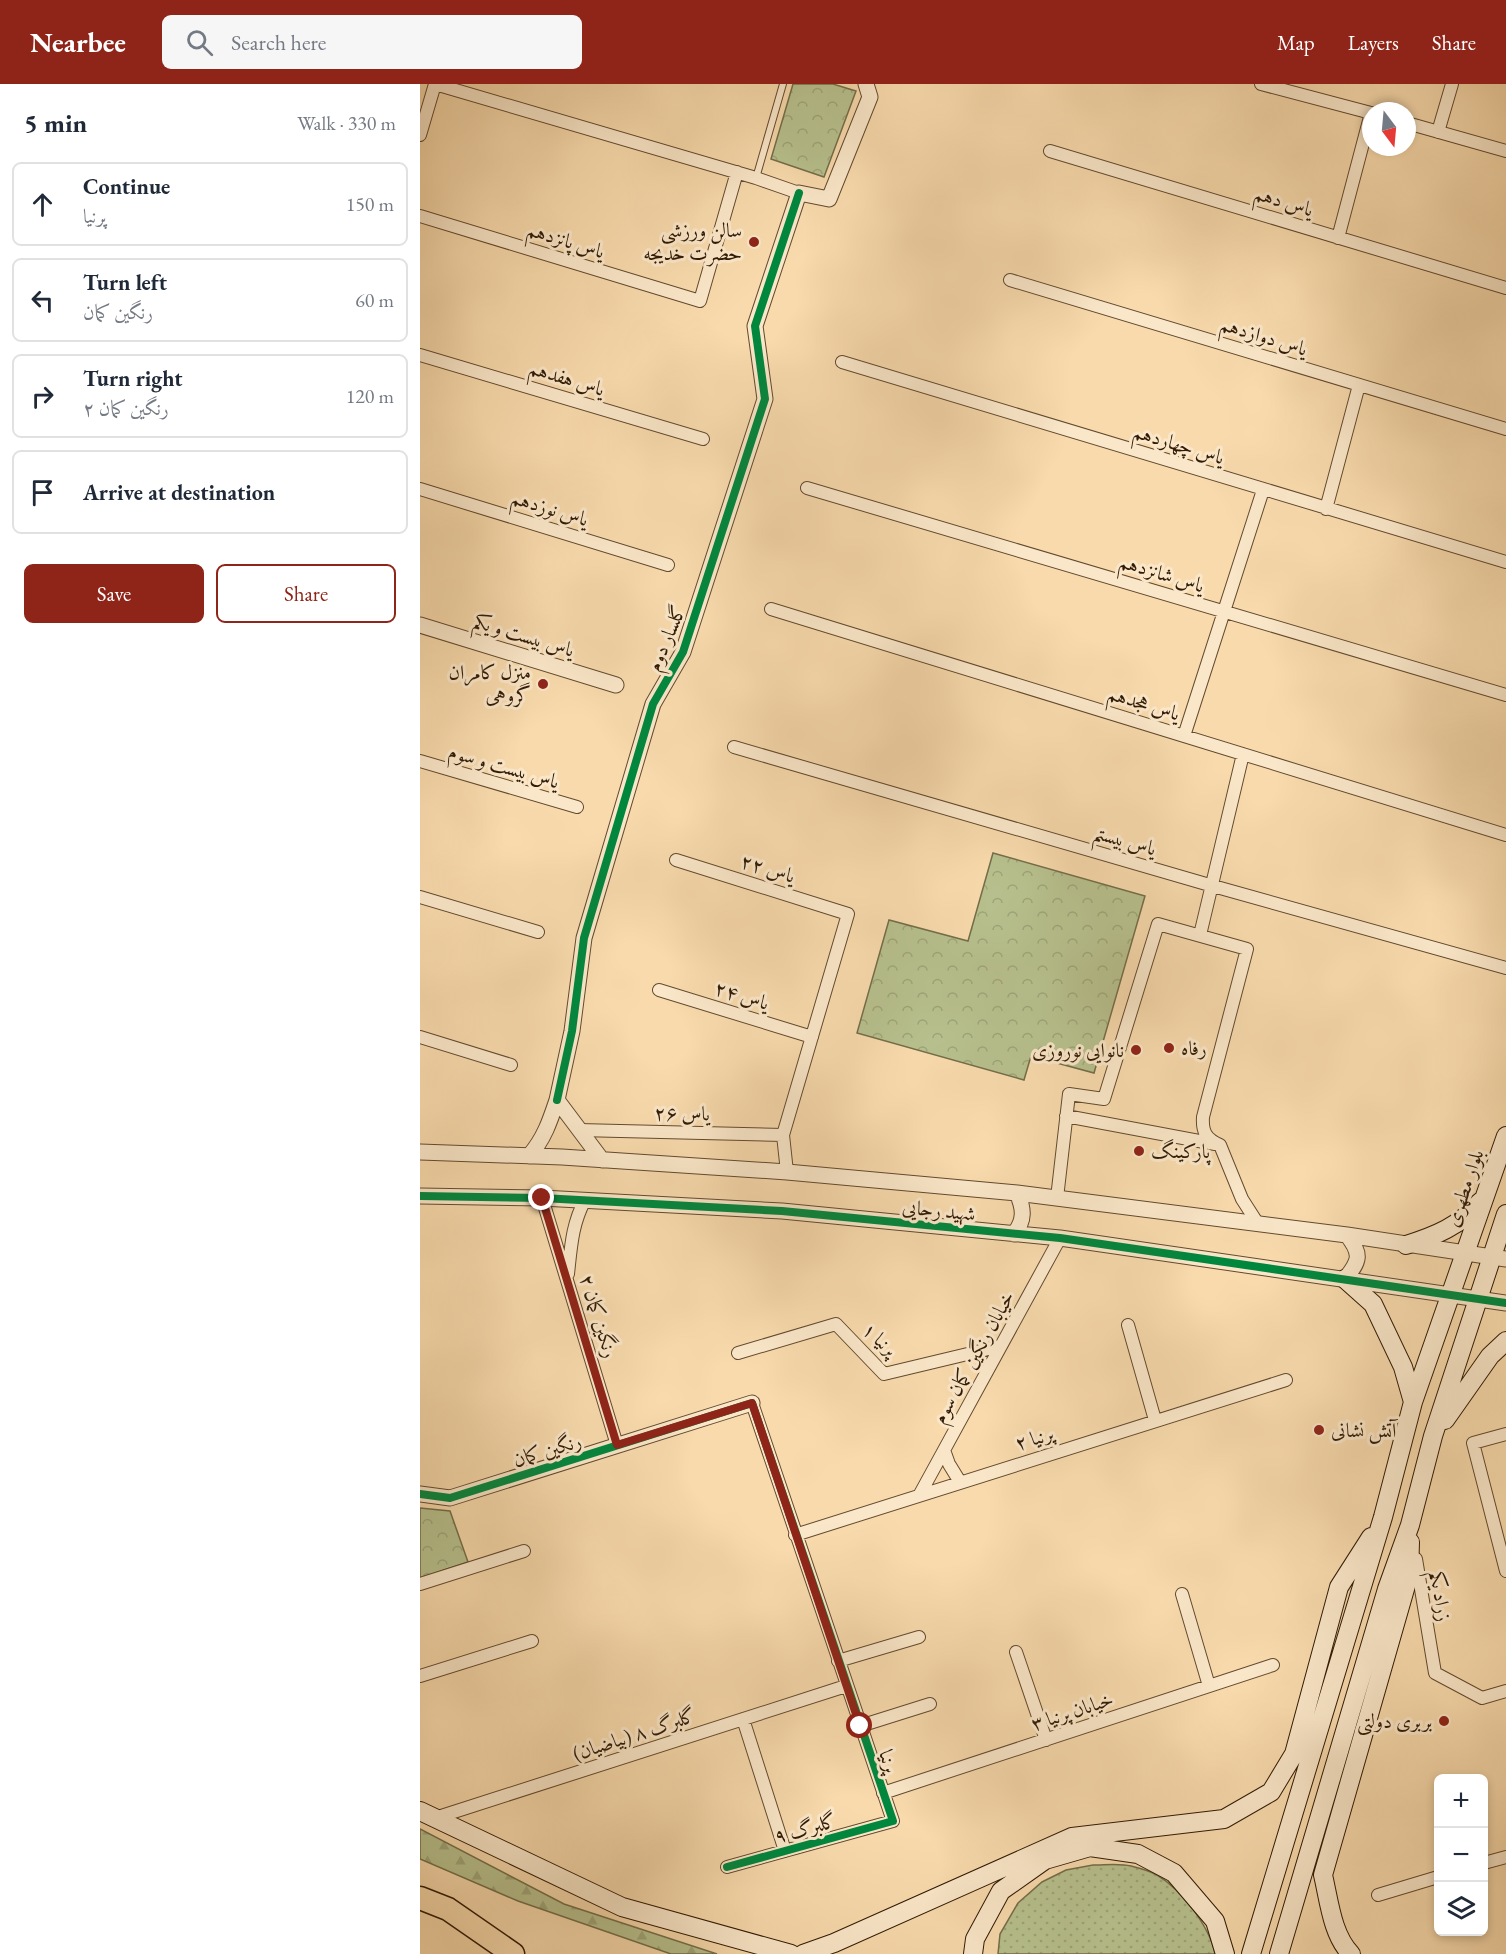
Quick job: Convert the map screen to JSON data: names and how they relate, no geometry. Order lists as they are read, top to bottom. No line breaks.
{"streets":{"main road":["بلوار مطهری"],"street":["یاس دهم","یاس پانزدهم","یاس دوازدهم","یاس هفدهم","یاس چهاردهم","یاس نوزدهم","یاس شانزدهم","یاس بیست و یکم","گلسار دوم","یاس هجدهم","یاس بیست و سوم","یاس بیستم","یاس ۲۲","یاس ۲۴","یاس ۲۶","شهید رجایی","رنگین کمان ۲","پرنیا ۱","خیابان رنگین کمان سوم","پرنیا ۲","رنگین کمان","زراد یکم","خیابان پرنیا ۳","گلبرگ ۸ (بیاضیان)","پرنیا","گلبرگ ۹"]},"crossings":[["گلسار دوم","شهید رجایی"],["یاس ۲۲","یاس ۲۴"],["بلوار مطهری","شهید رجایی"],["شهید رجایی","رنگین کمان ۲"],["شهید رجایی","خیابان رنگین کمان سوم"],["رنگین کمان ۲","رنگین کمان"],["پرنیا ۱","خیابان رنگین کمان سوم"],["خیابان رنگین کمان سوم","پرنیا ۲"],["پرنیا ۲","پرنیا"],["رنگین کمان","پرنیا"],["خیابان پرنیا ۳","پرنیا"],["گلبرگ ۸ (بیاضیان)","پرنیا"],["پرنیا","گلبرگ ۹"]],"places":["سالن ورزشی حضرت خدیجه","منزل کامران گروهی","رفاه","نانوایی نوروزی","پارکینگ","آتش نشانی","بربری دولتی"],"north":"bottom","page":{"header":"Nearbee","search":"Search here","nav":["Map","Layers","Share"],"heading":["5 min","Walk · 330 m"],"list":[["Continue","پرنیا","150 m"],["Turn left","رنگین کمان","60 m"],["Turn right","رنگین کمان ۲","120 m"],"Arrive at destination"],"buttons":["Save","Share"],"map_buttons":["+","−"]}}
